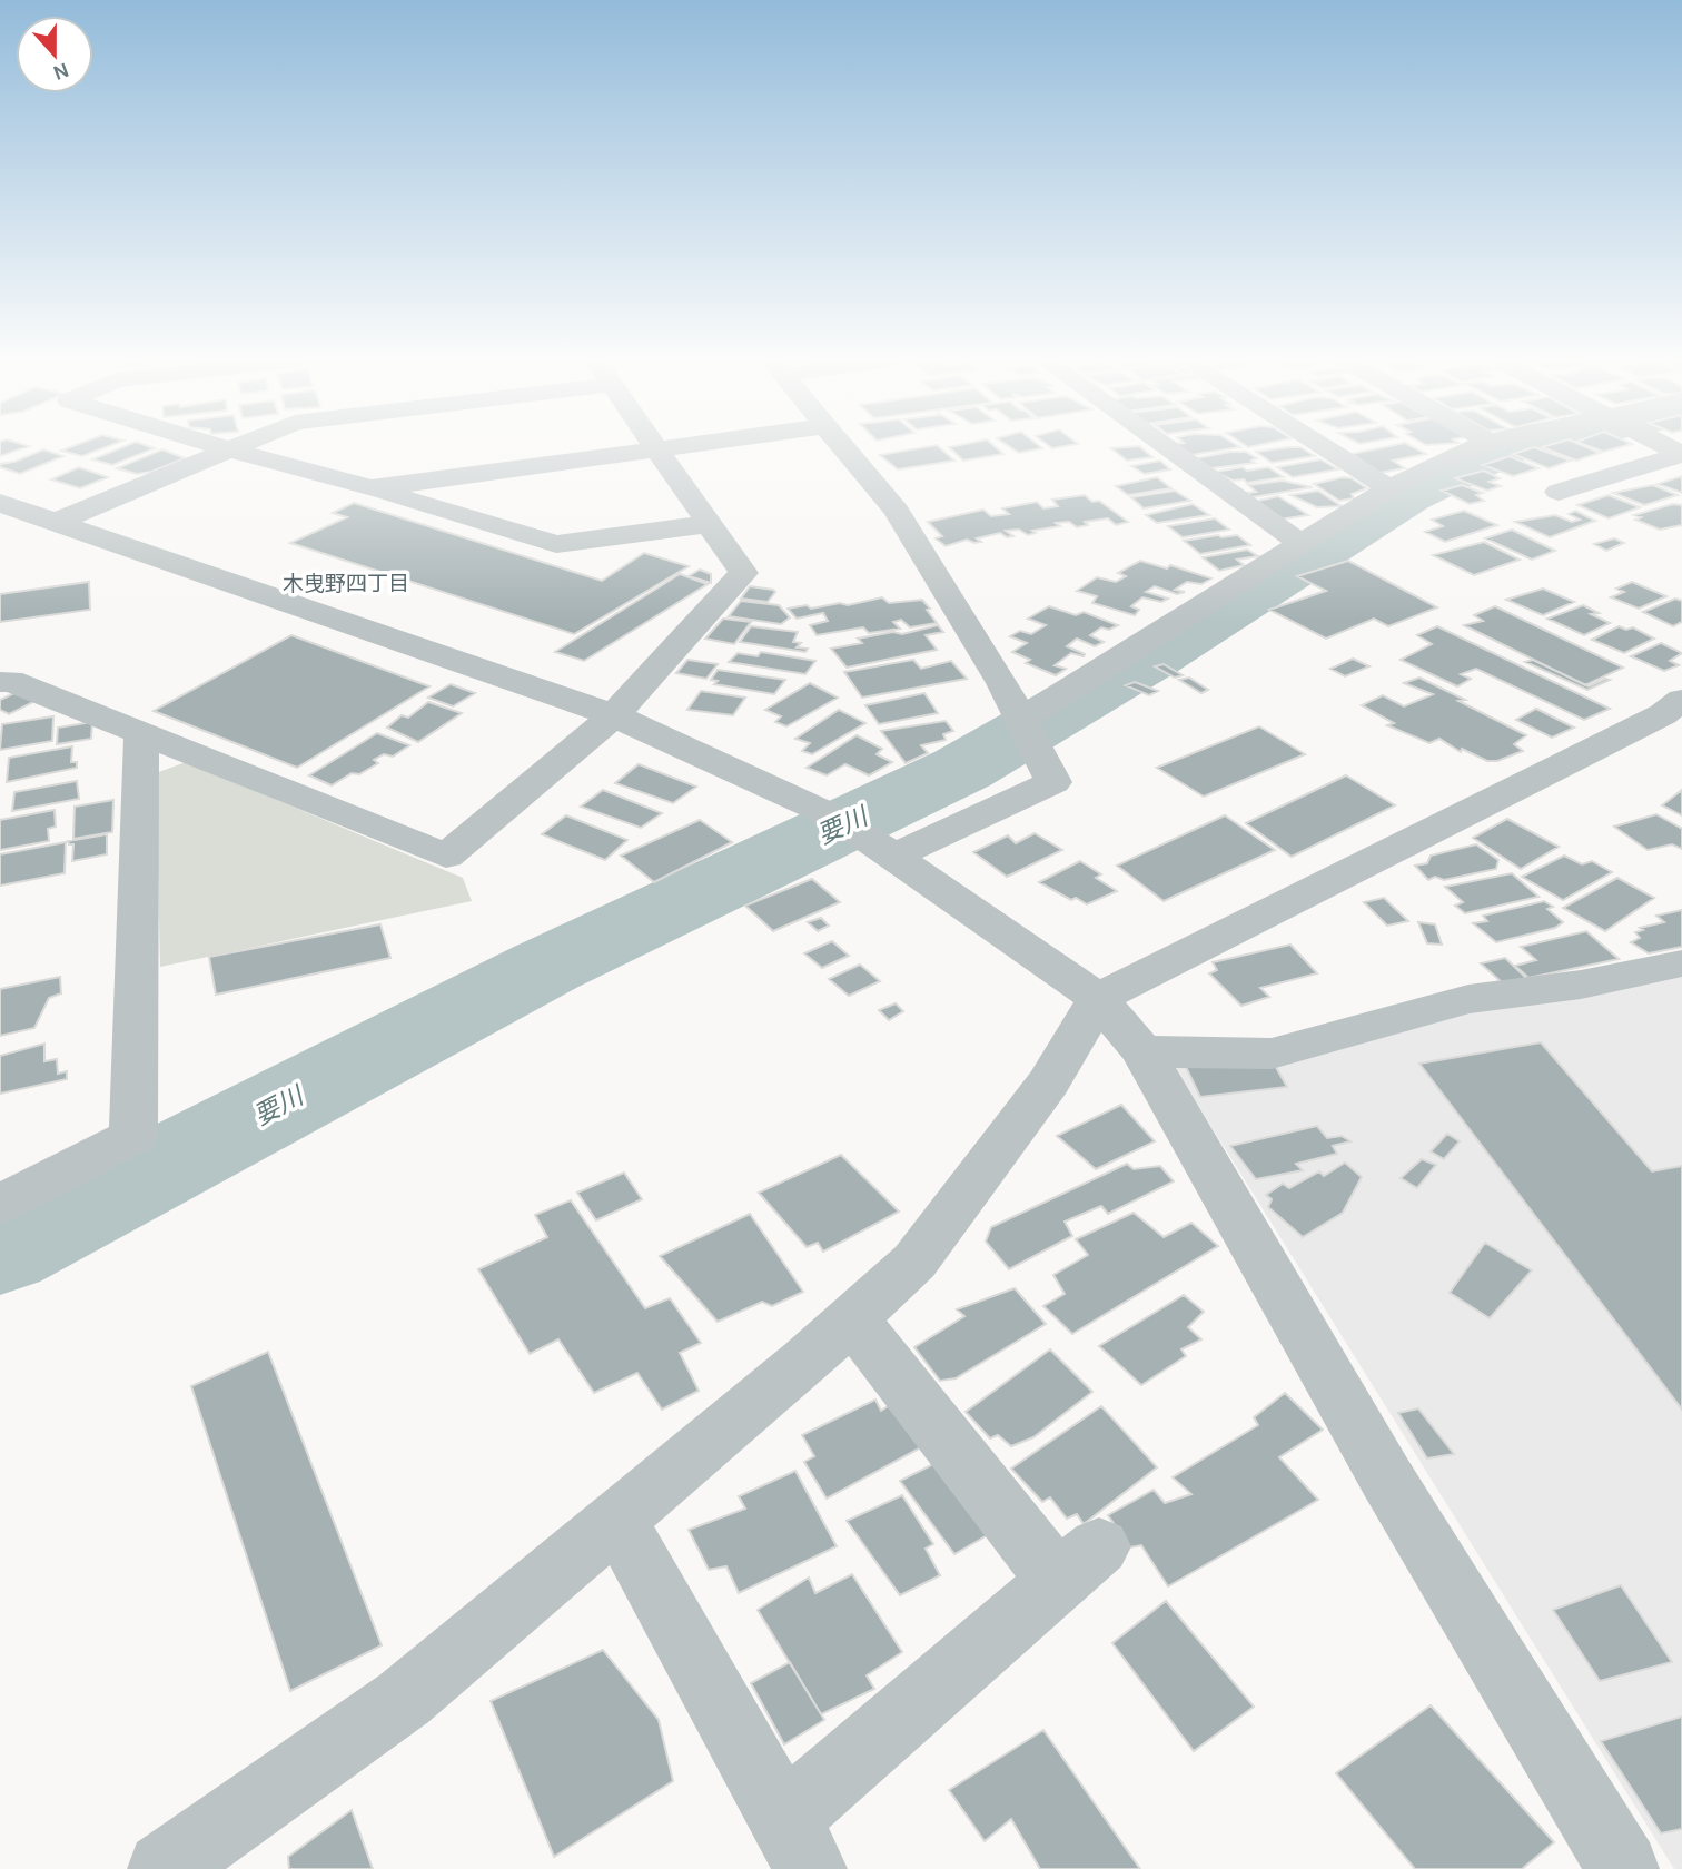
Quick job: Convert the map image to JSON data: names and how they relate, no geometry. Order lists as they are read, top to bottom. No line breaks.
{"districts":["木曳野四丁目"],"water":["要川"],"north":"bottom"}
